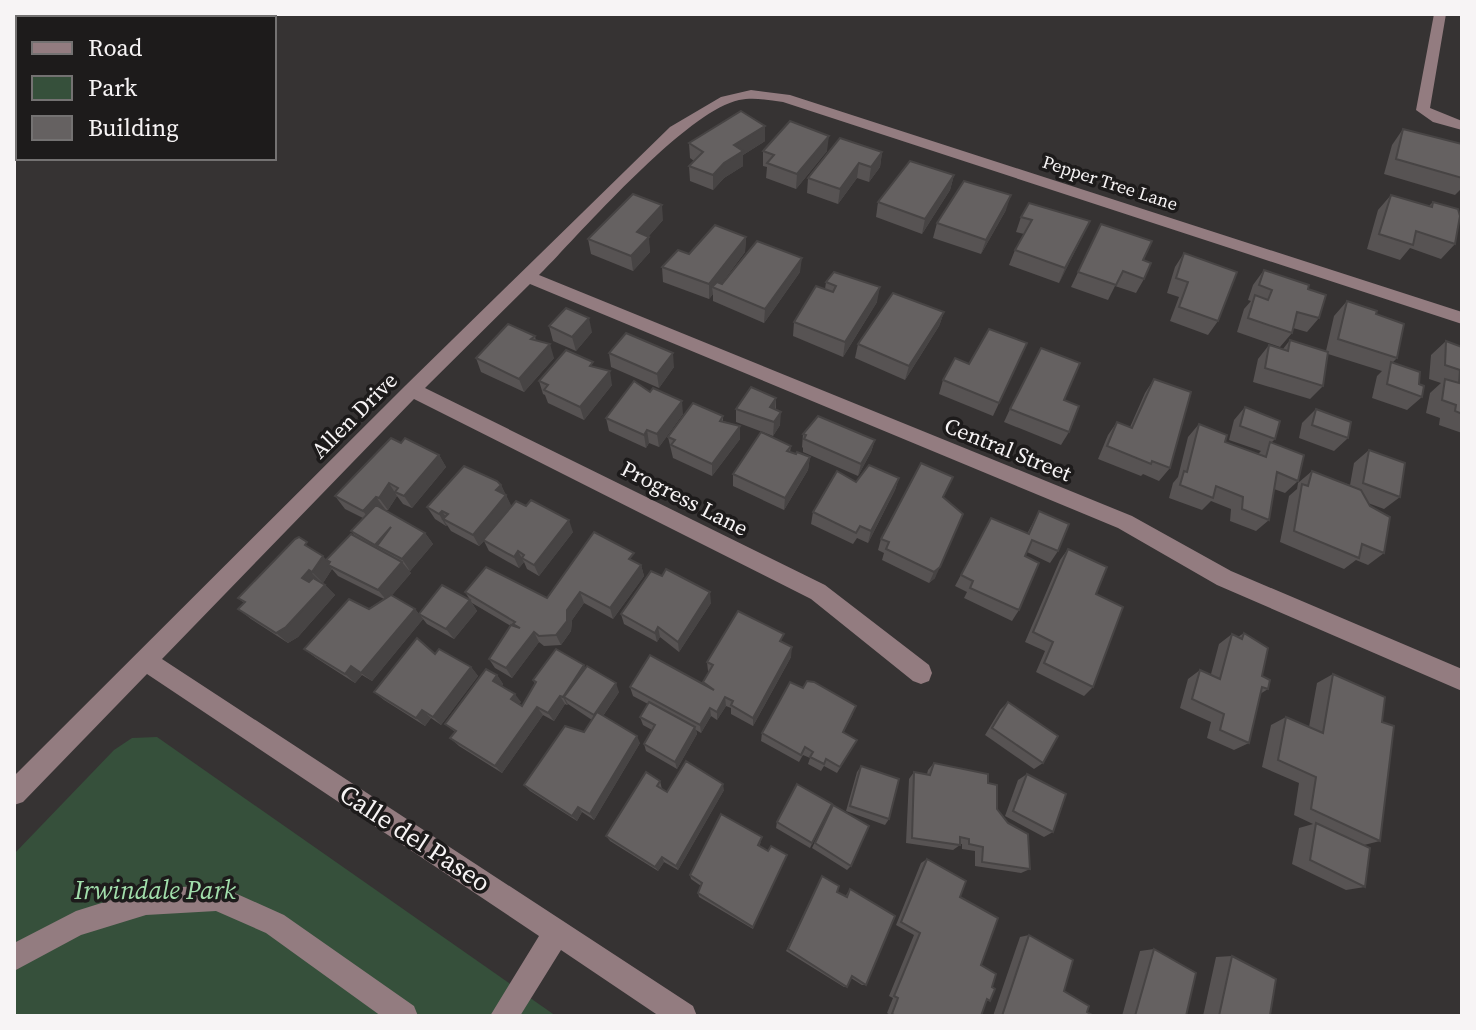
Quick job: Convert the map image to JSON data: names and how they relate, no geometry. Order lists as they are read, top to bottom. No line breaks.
{"streets":{"street":["Pepper Tree Lane","Allen Drive","Central Street","Progress Lane","Calle del Paseo"]},"crossings":[["Pepper Tree Lane","Allen Drive"],["Allen Drive","Central Street"],["Allen Drive","Progress Lane"],["Allen Drive","Calle del Paseo"]],"parks":["Irwindale Park"],"legend":["Road","Park","Building"]}
